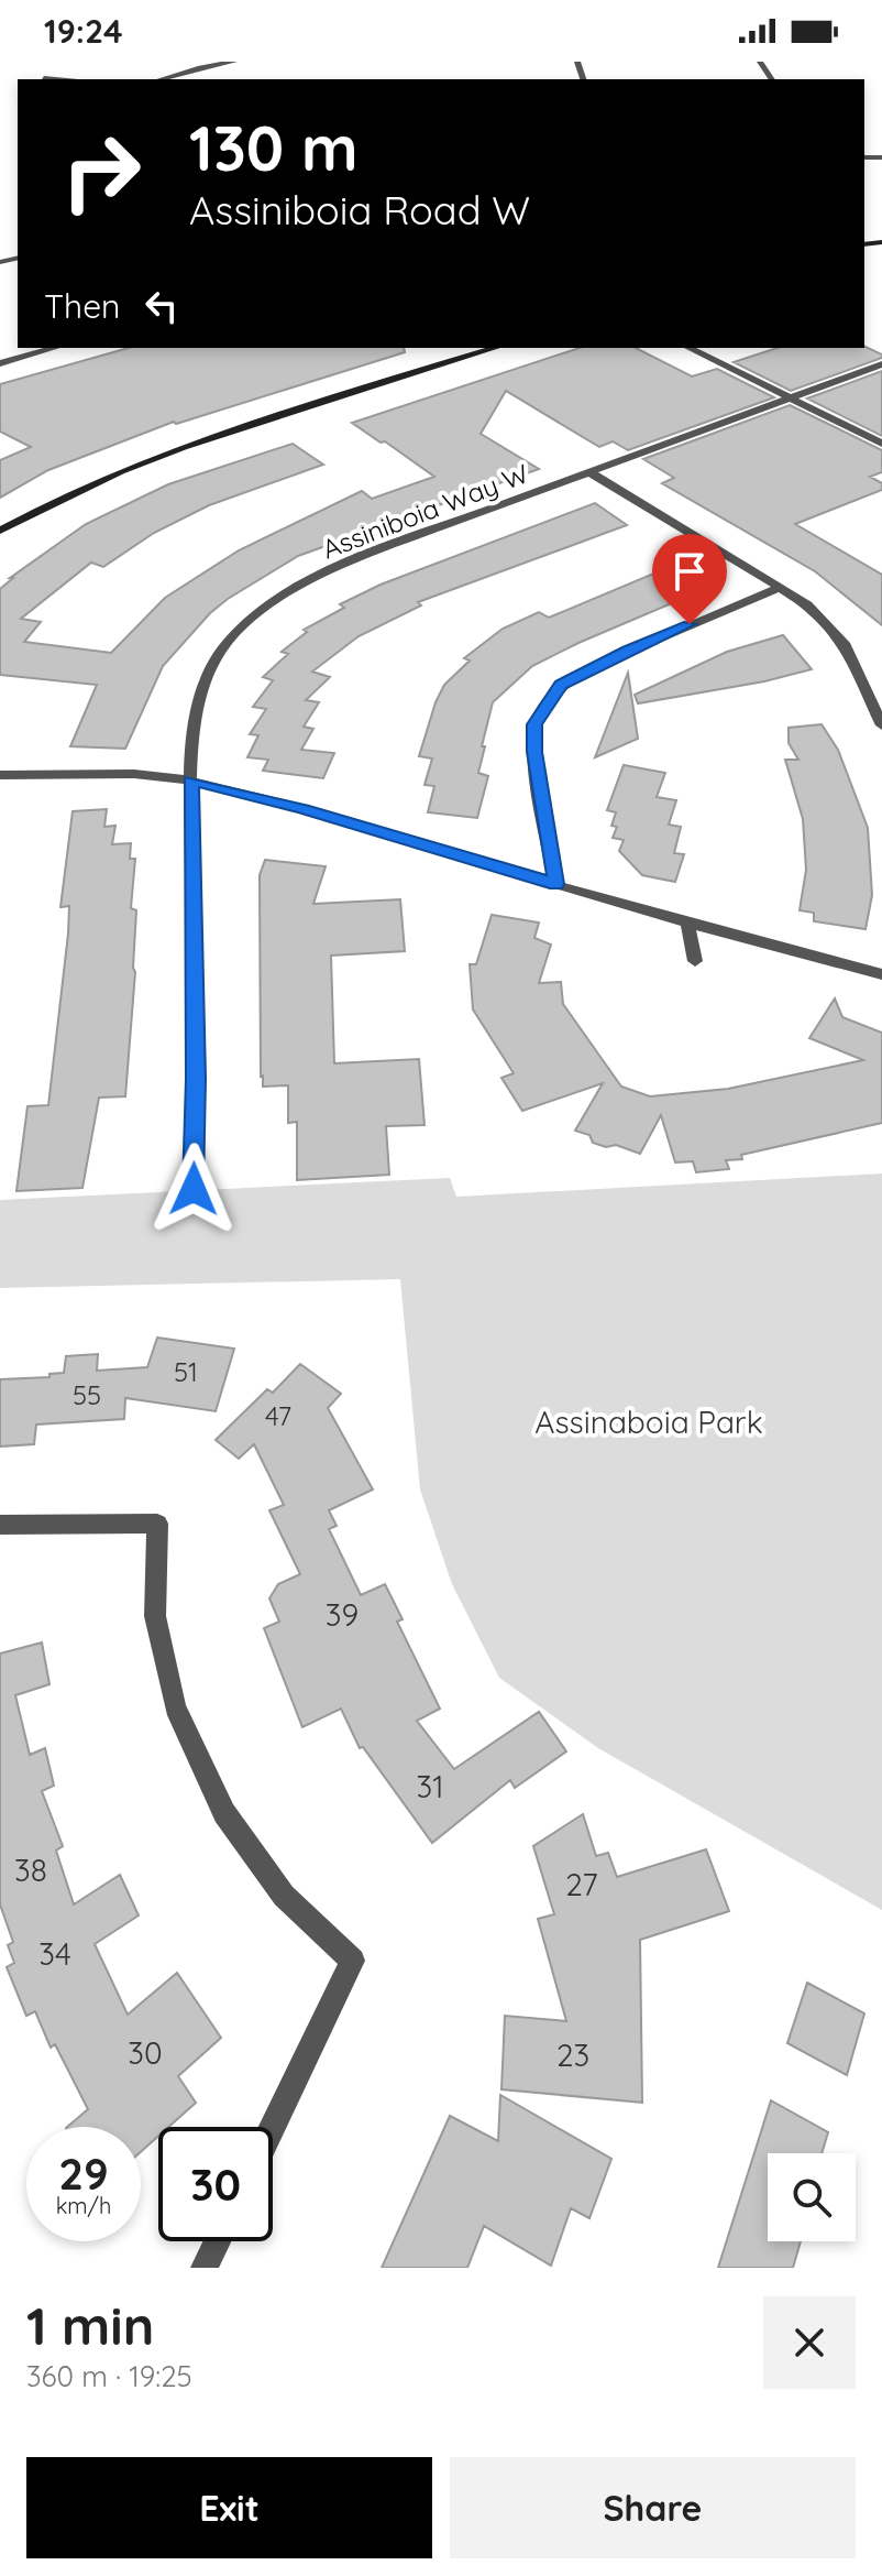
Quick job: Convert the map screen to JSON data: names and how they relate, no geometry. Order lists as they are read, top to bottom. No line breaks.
{"streets":{"street":["Assiniboia Way W"]},"parks":["Assinaboia Park"],"house_numbers":["51","55","47","39","31","38","27","34","30","23"],"page":{"status":"19:24","turn":["130 m","Assiniboia Road W"],"then":"Then","speed":"29 km/h","limit":"30","heading":["1 min","360 m · 19:25"],"buttons":["Exit","Share"]}}
